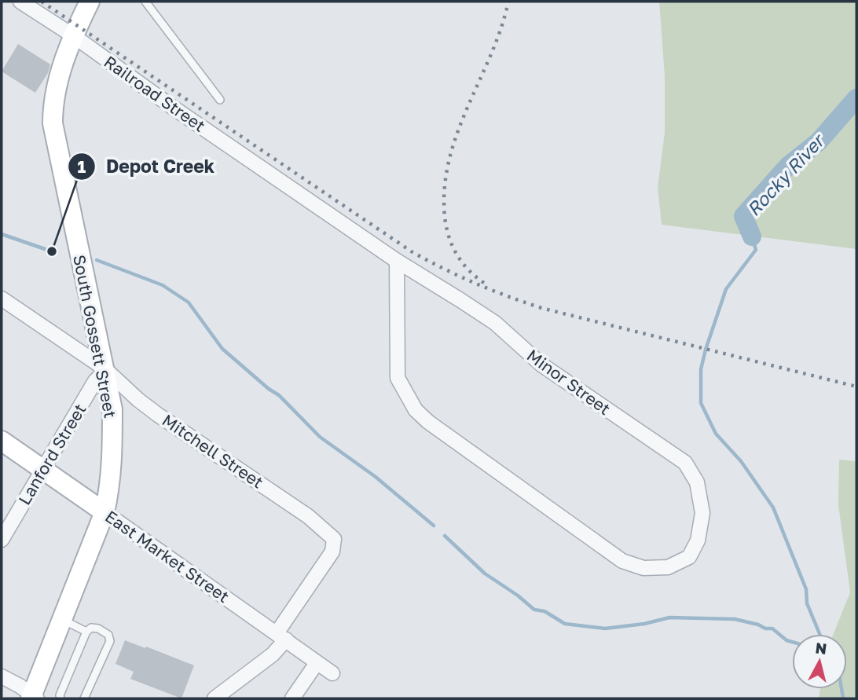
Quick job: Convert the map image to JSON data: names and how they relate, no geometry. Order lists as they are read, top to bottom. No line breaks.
{"streets":{"main road":["South Gossett Street","East Market Street"],"street":["Railroad Street","Minor Street","Mitchell Street","Lanford Street"]},"crossings":[["Railroad Street","South Gossett Street"],["Railroad Street","Minor Street"],["South Gossett Street","Mitchell Street"],["South Gossett Street","Lanford Street"],["South Gossett Street","East Market Street"],["Mitchell Street","Lanford Street"],["Mitchell Street","East Market Street"],["Lanford Street","East Market Street"]],"water":["Rocky River"],"places":["Depot Creek"],"north":"top"}
